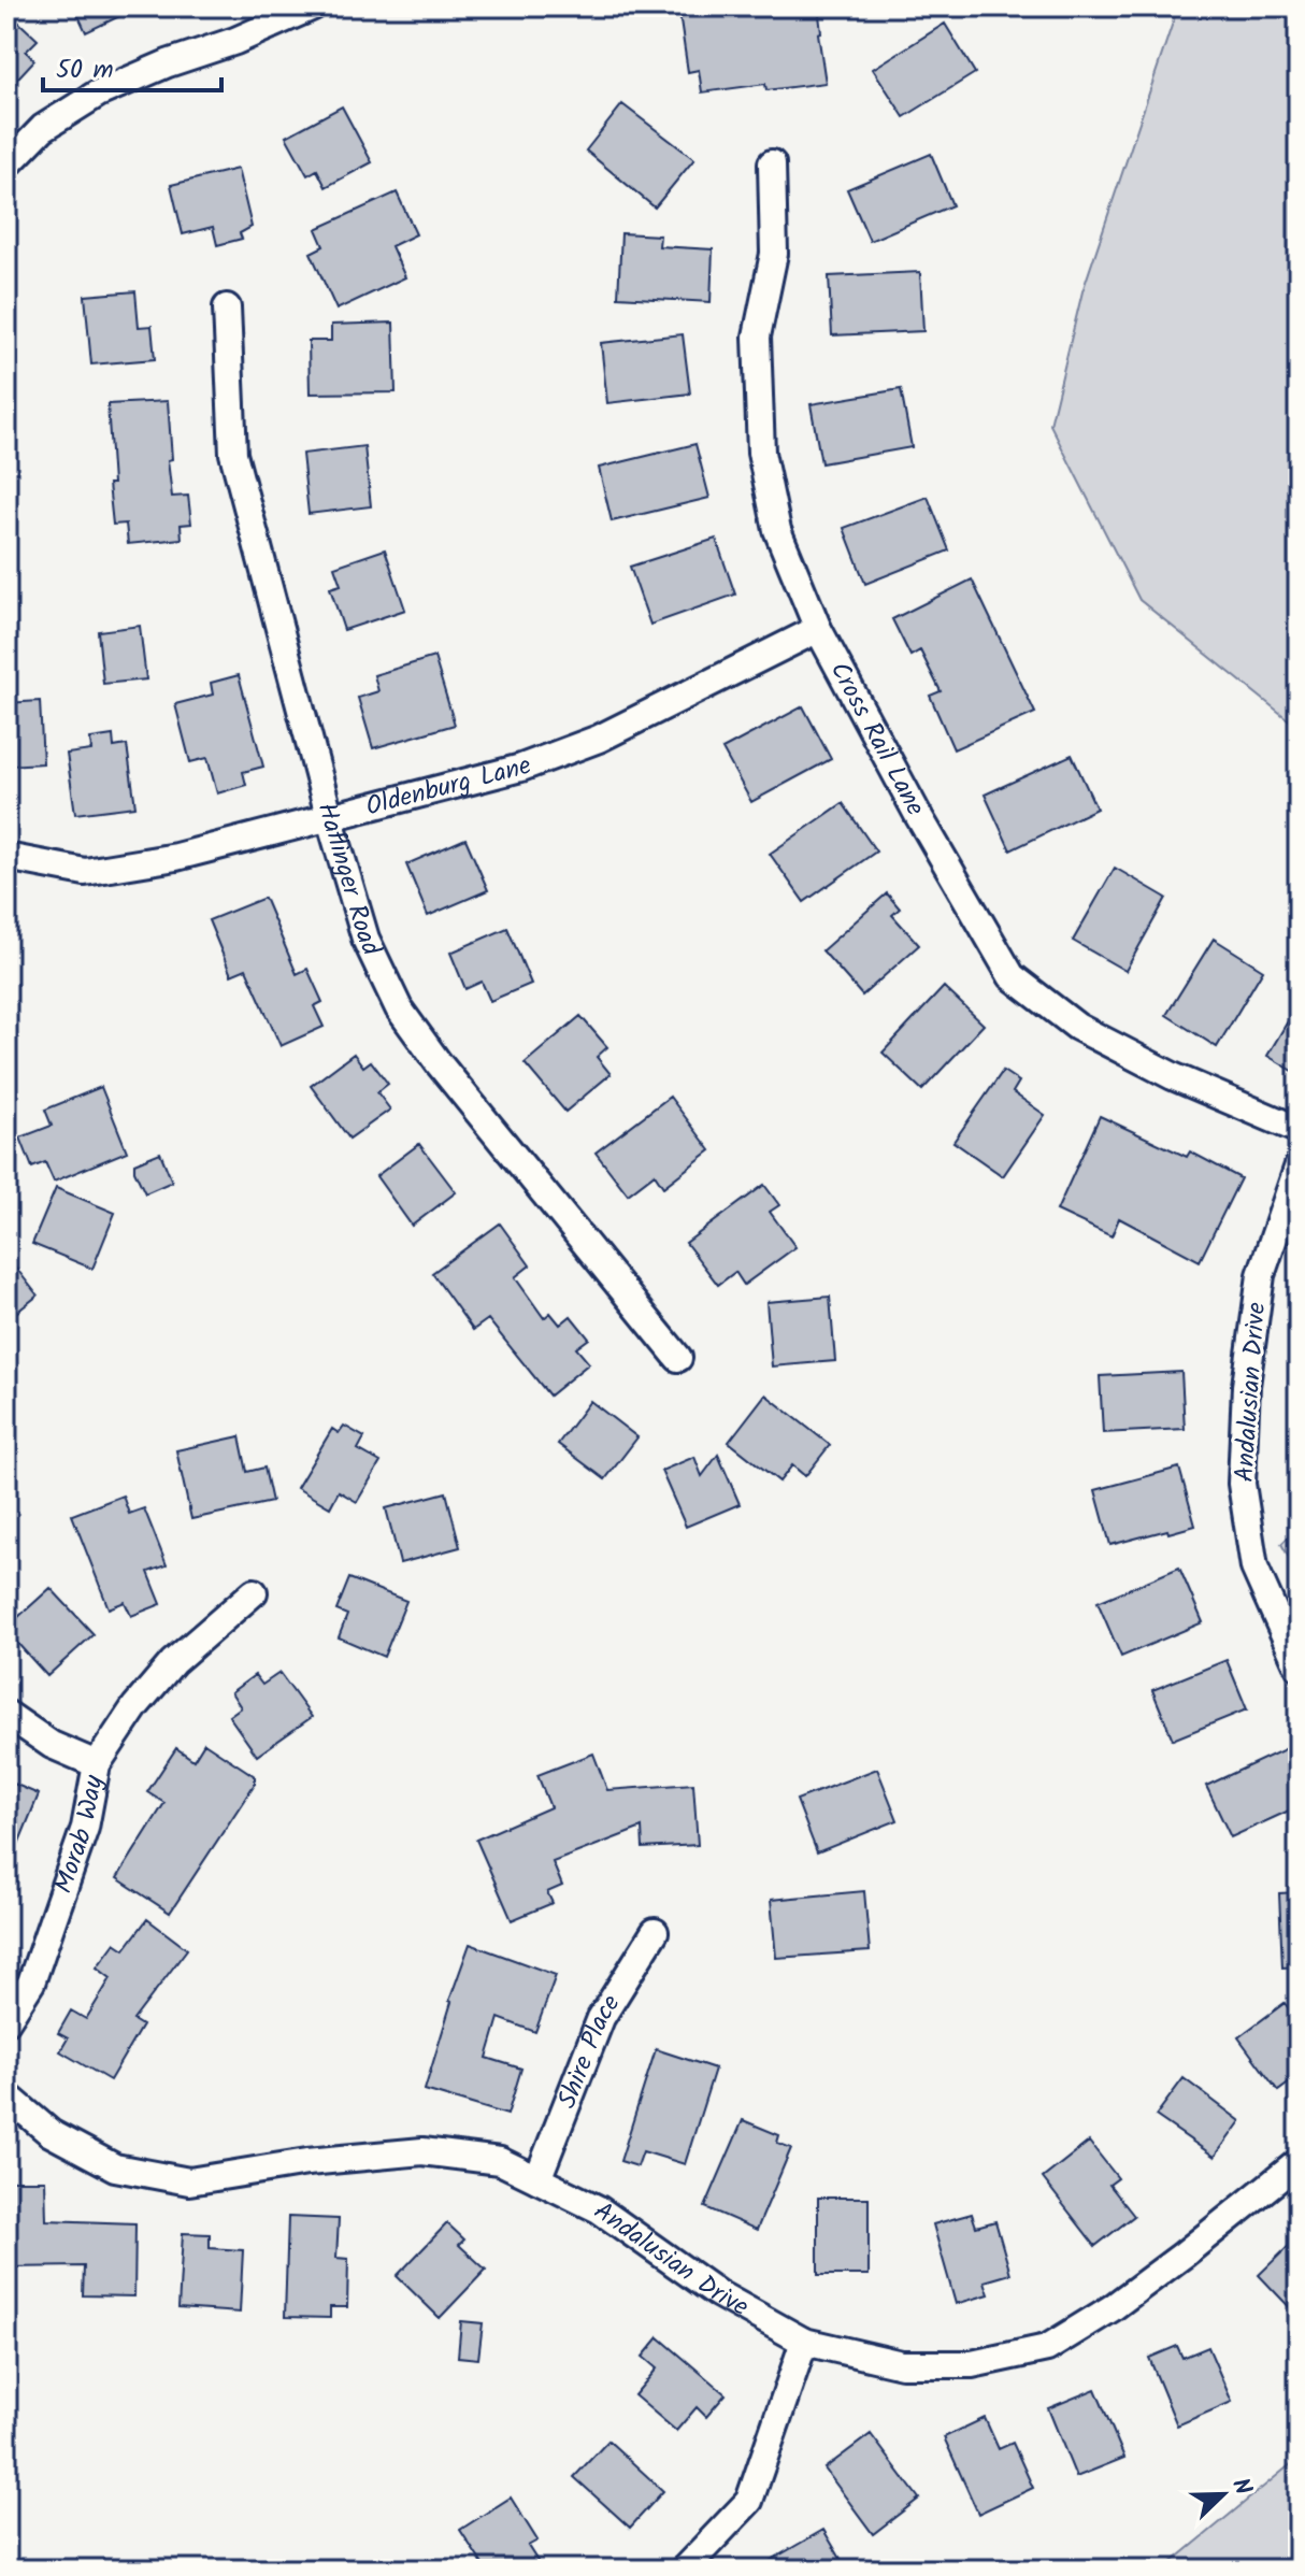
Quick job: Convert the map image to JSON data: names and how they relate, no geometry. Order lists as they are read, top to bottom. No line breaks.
{"streets":{"street":["Cross Rail Lane","Oldenburg Lane","Haflinger Road","Andalusian Drive","Morab Way","Shire Place"]},"crossings":[["Cross Rail Lane","Oldenburg Lane"],["Oldenburg Lane","Haflinger Road"],["Andalusian Drive","Shire Place"]],"scale_bar":"50 m","north":"top right"}
